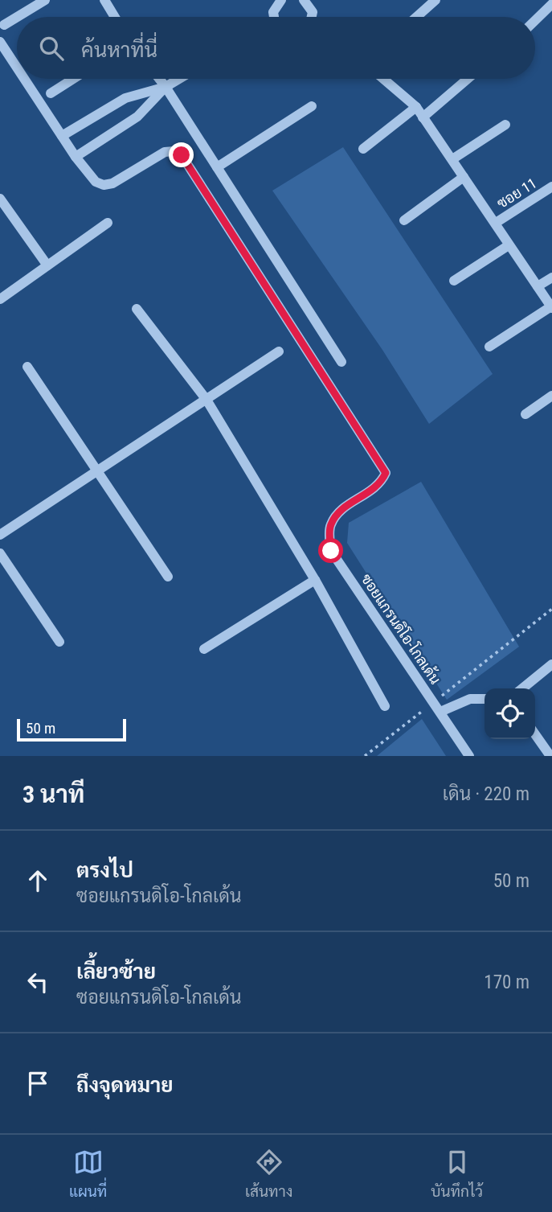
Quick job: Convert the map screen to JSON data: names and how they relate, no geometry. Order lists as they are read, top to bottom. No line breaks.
{"streets":{"street":["ซอย 11","ซอยแกรนดิโอ-โกลเด้น"]},"scale_bar":"50 m","page":{"search":"ค้นหาที่นี่","scale":"50 m","heading":["3 นาที","เดิน · 220 m"],"list":[["ตรงไป","ซอยแกรนดิโอ-โกลเด้น","50 m"],["เลี้ยวซ้าย","ซอยแกรนดิโอ-โกลเด้น","170 m"],"ถึงจุดหมาย"],"nav":["แผนที่","เส้นทาง","บันทึกไว้"]}}
